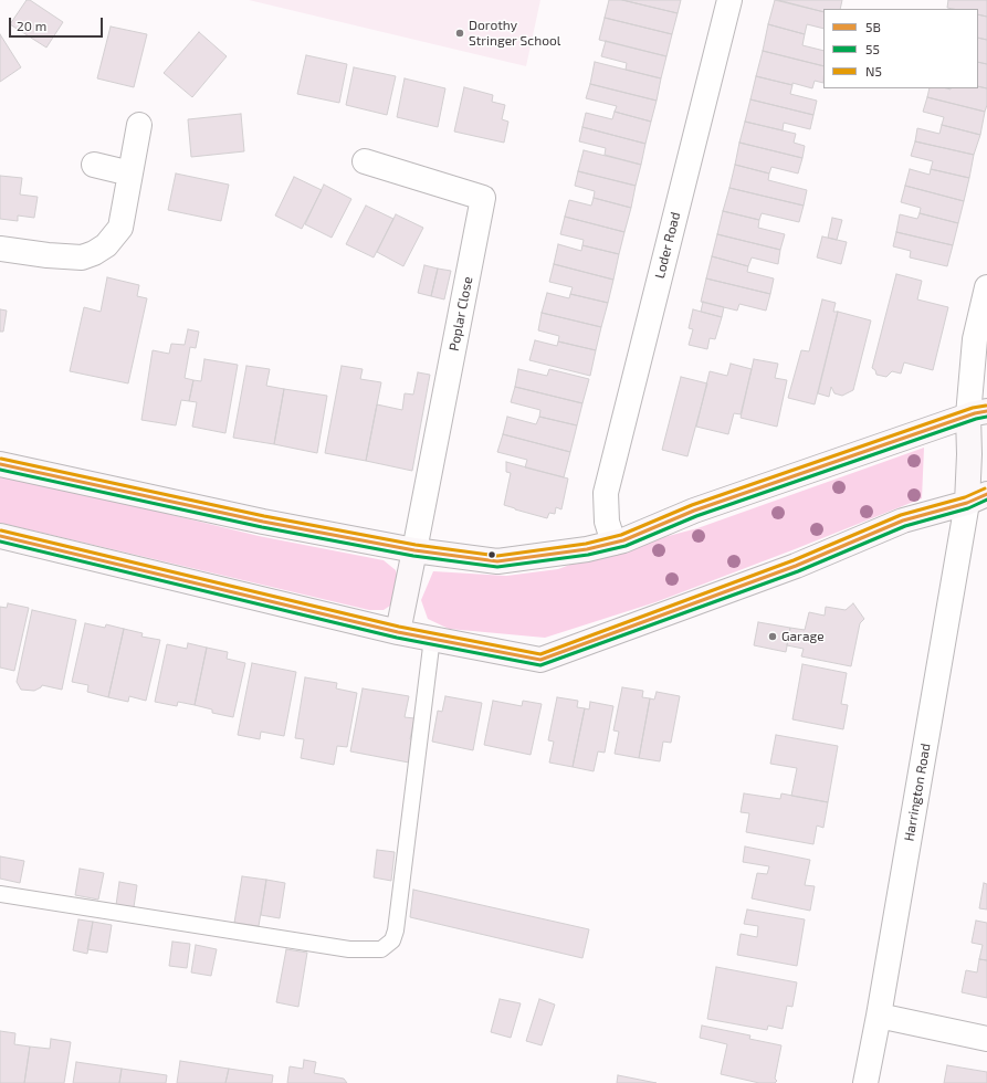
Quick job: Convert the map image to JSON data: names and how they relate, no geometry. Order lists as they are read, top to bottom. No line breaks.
{"streets":{"street":["Loder Road","Poplar Close","Harrington Road"]},"places":["Dorothy Stringer School","Garage"],"lines":["transit line N5","transit line 5B","transit line 55"],"legend":["5B","55","N5"],"scale_bar":"20 m"}
